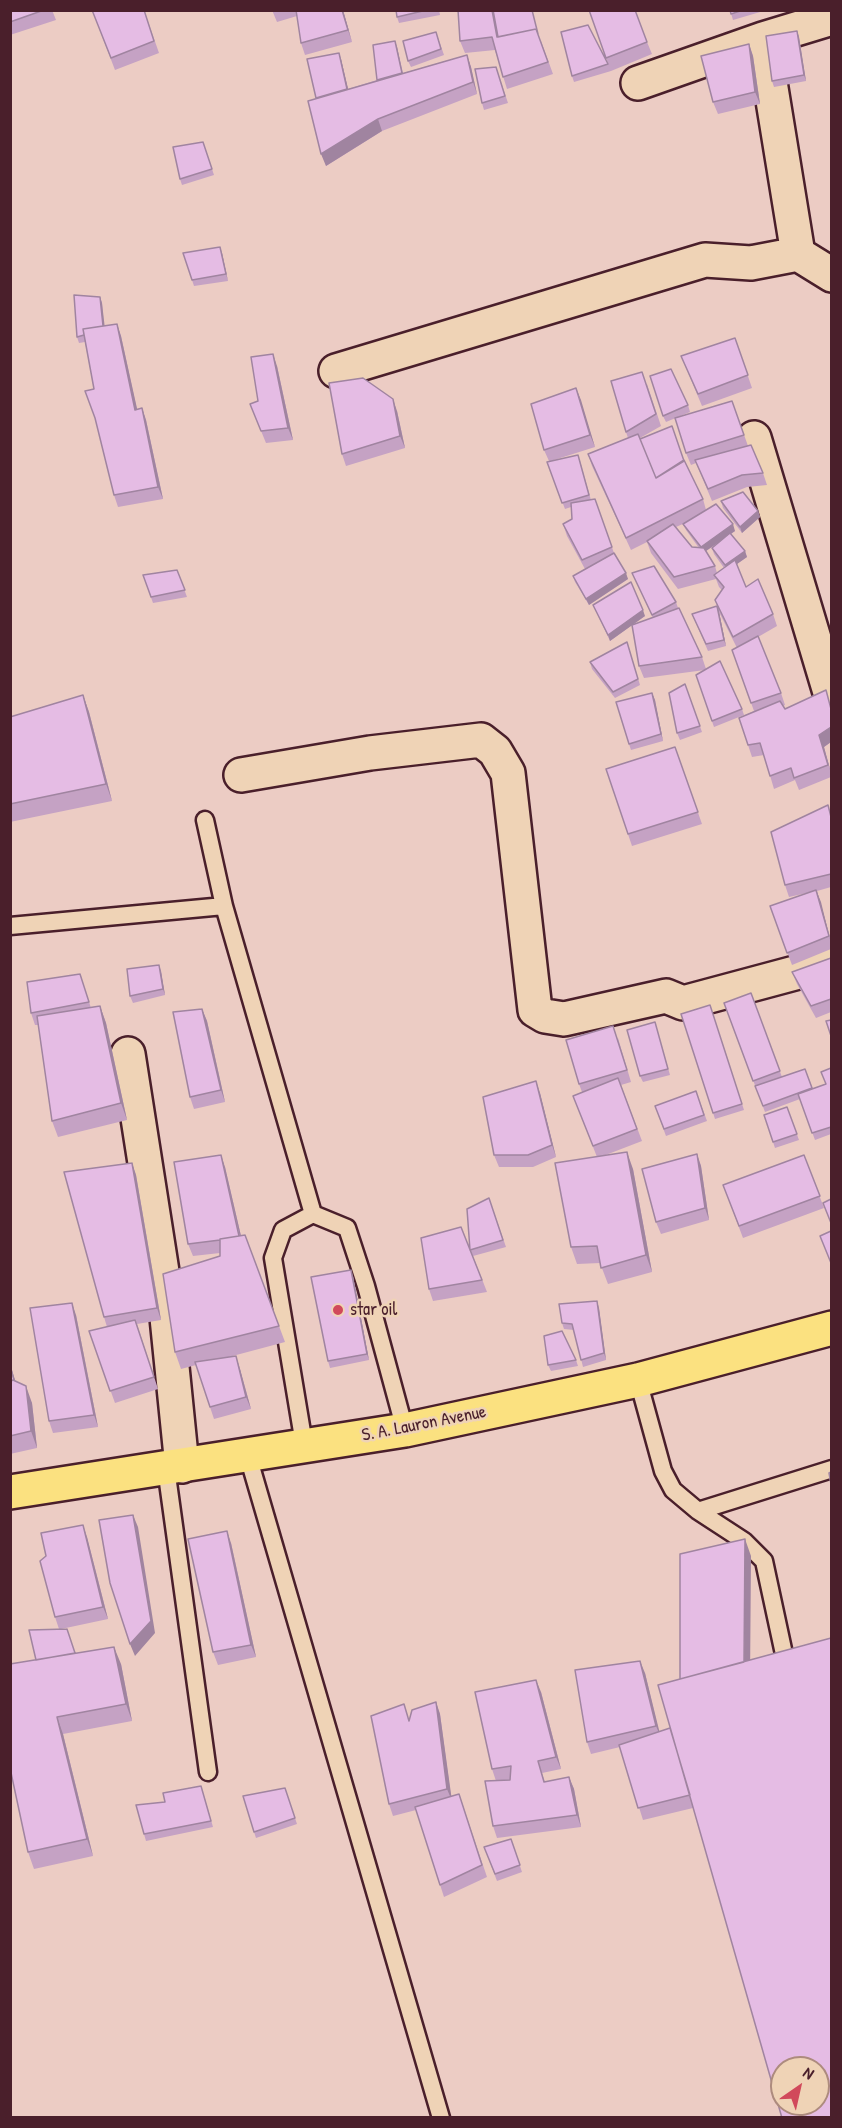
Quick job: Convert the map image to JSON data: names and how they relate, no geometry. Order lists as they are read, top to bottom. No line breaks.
{"streets":{"highway":["S. A. Lauron Avenue"]},"places":["star oil"],"north":"top right"}
